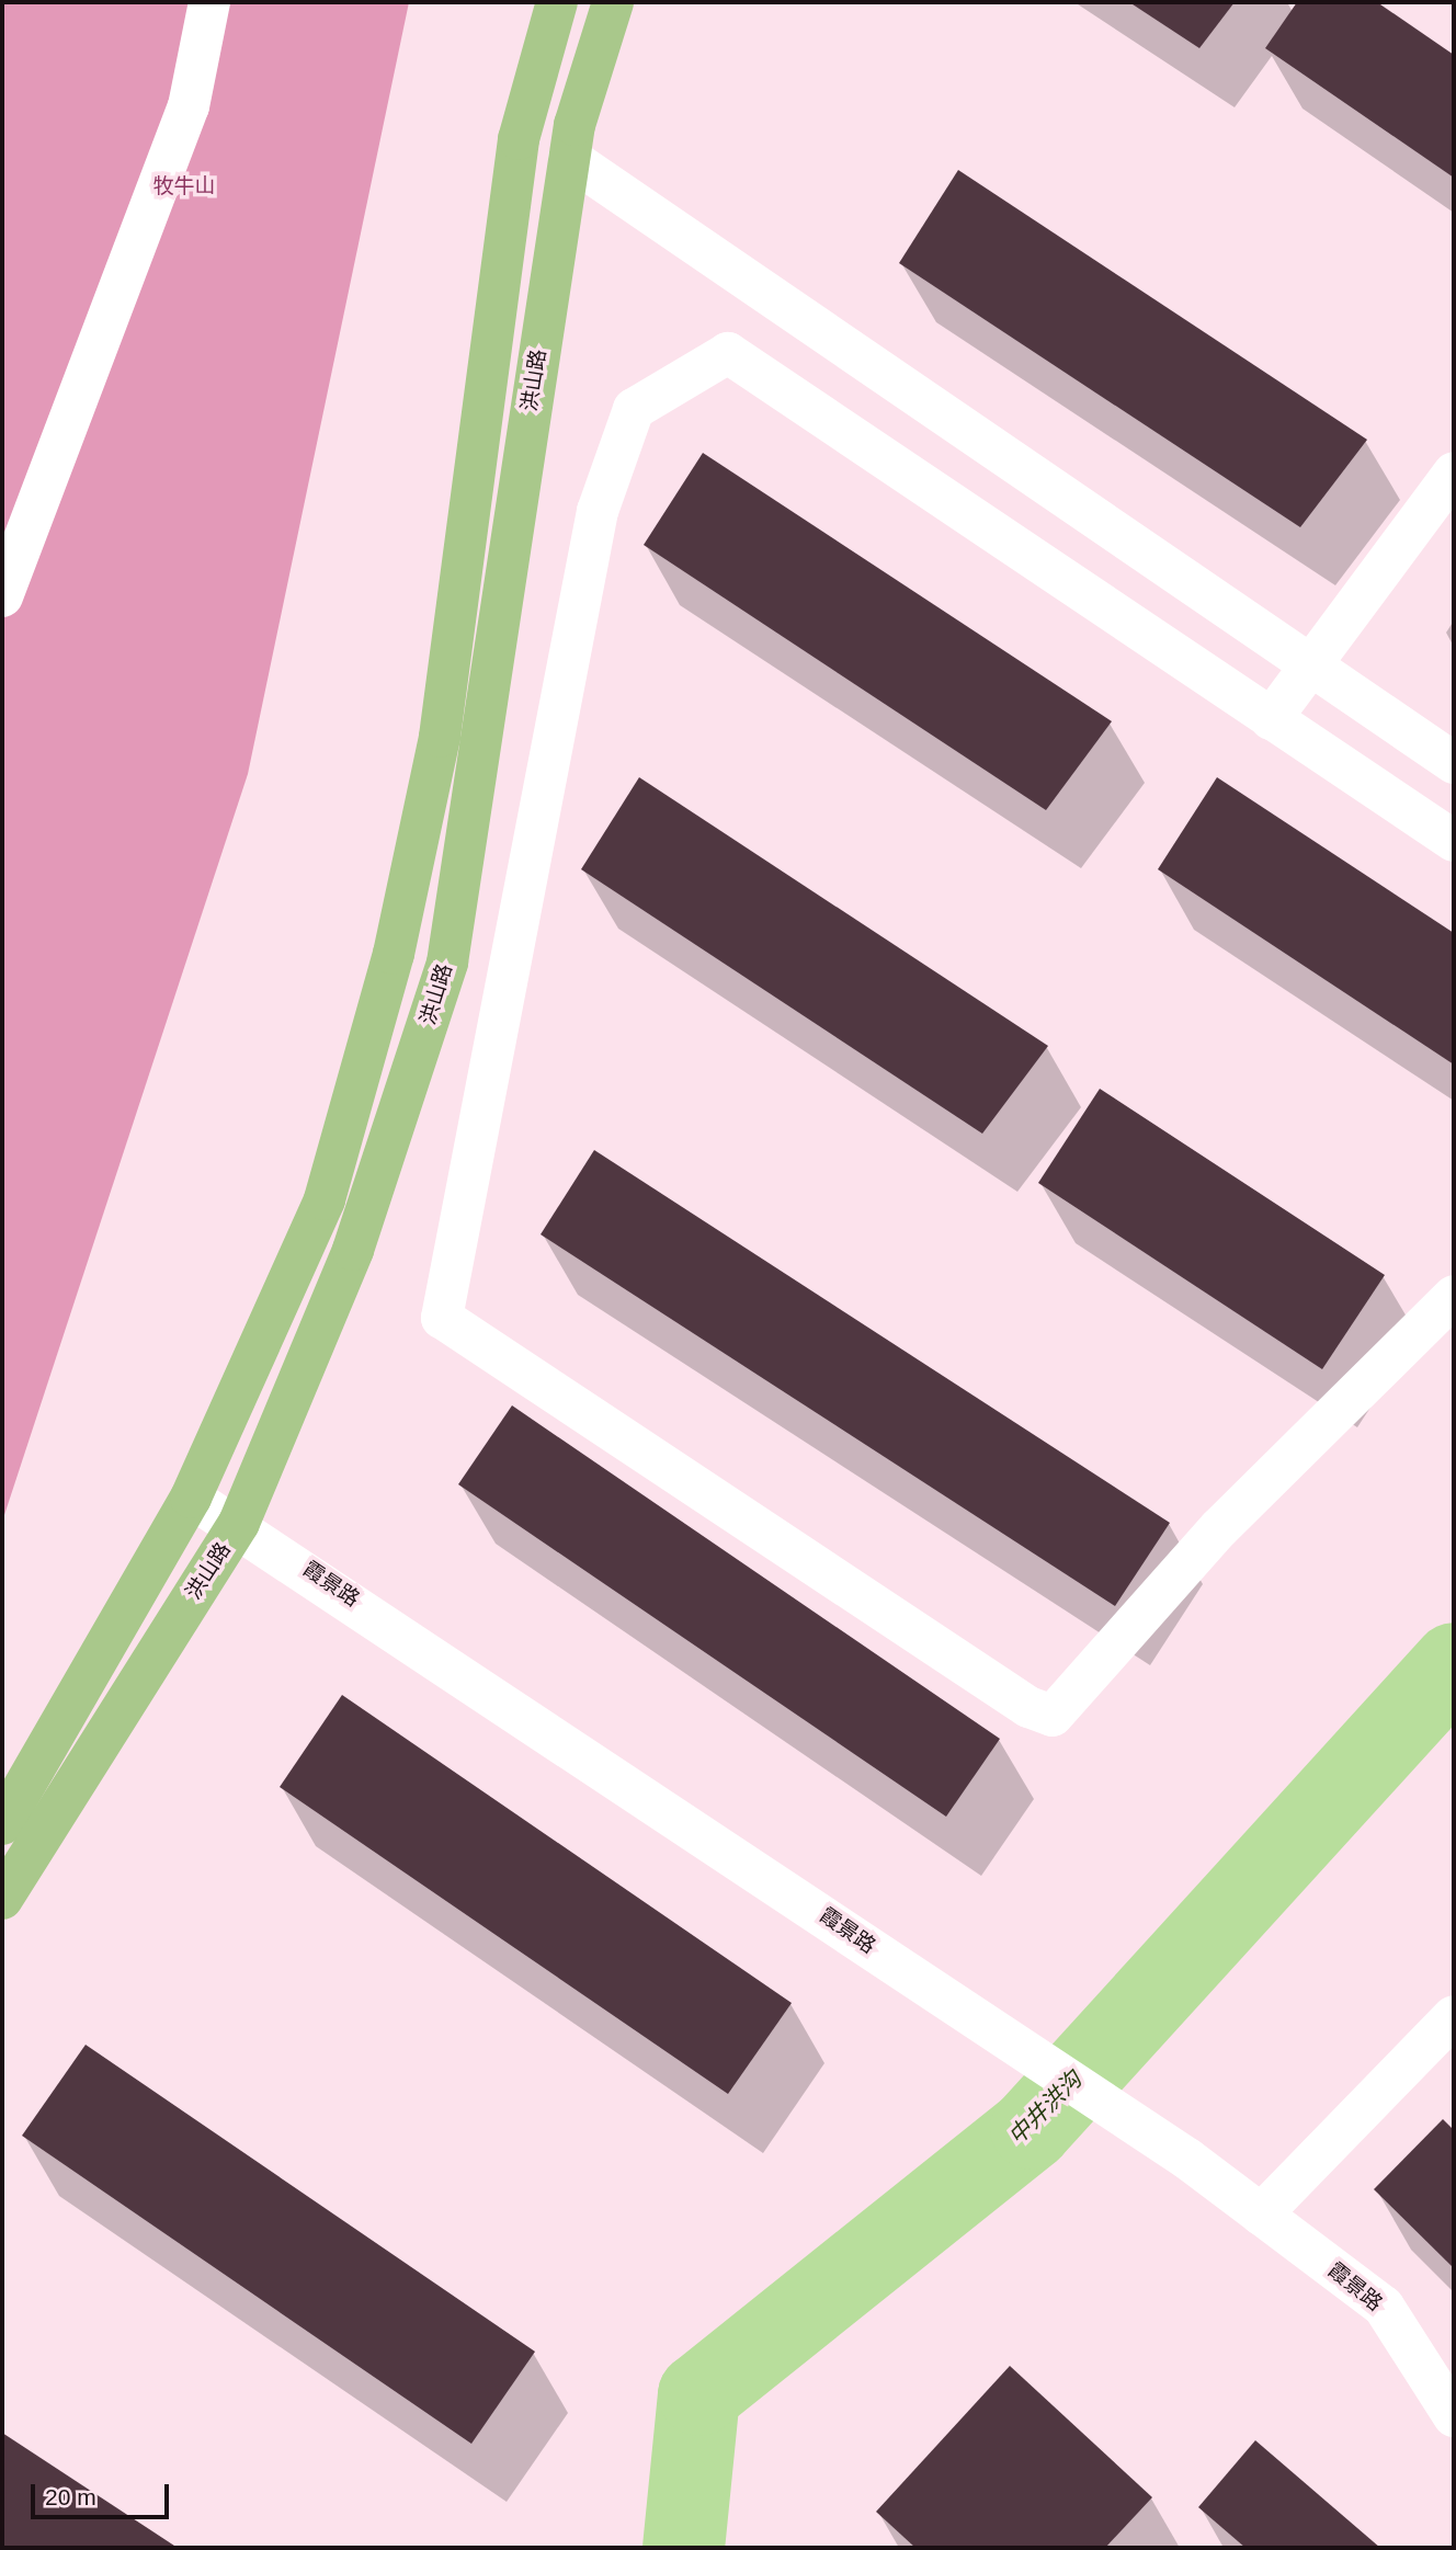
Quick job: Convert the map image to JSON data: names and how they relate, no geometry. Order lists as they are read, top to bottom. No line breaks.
{"streets":{"main road":["洪山路"],"street":["霞景路"]},"crossings":[["洪山路","霞景路"]],"water":["中井洪沟"],"parks":["牧牛山"],"scale_bar":"20 m"}
